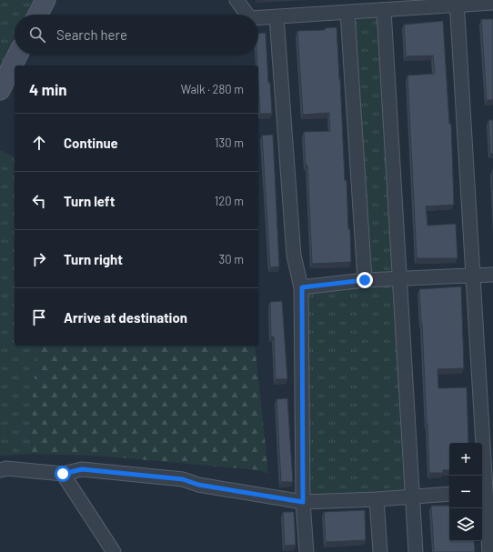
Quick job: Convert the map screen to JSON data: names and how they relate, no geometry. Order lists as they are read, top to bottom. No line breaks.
{"page":{"search":"Search here","heading":["4 min","Walk · 280 m"],"list":[["Continue","130 m"],["Turn left","120 m"],["Turn right","30 m"],"Arrive at destination"],"map_buttons":["+","−"]}}
